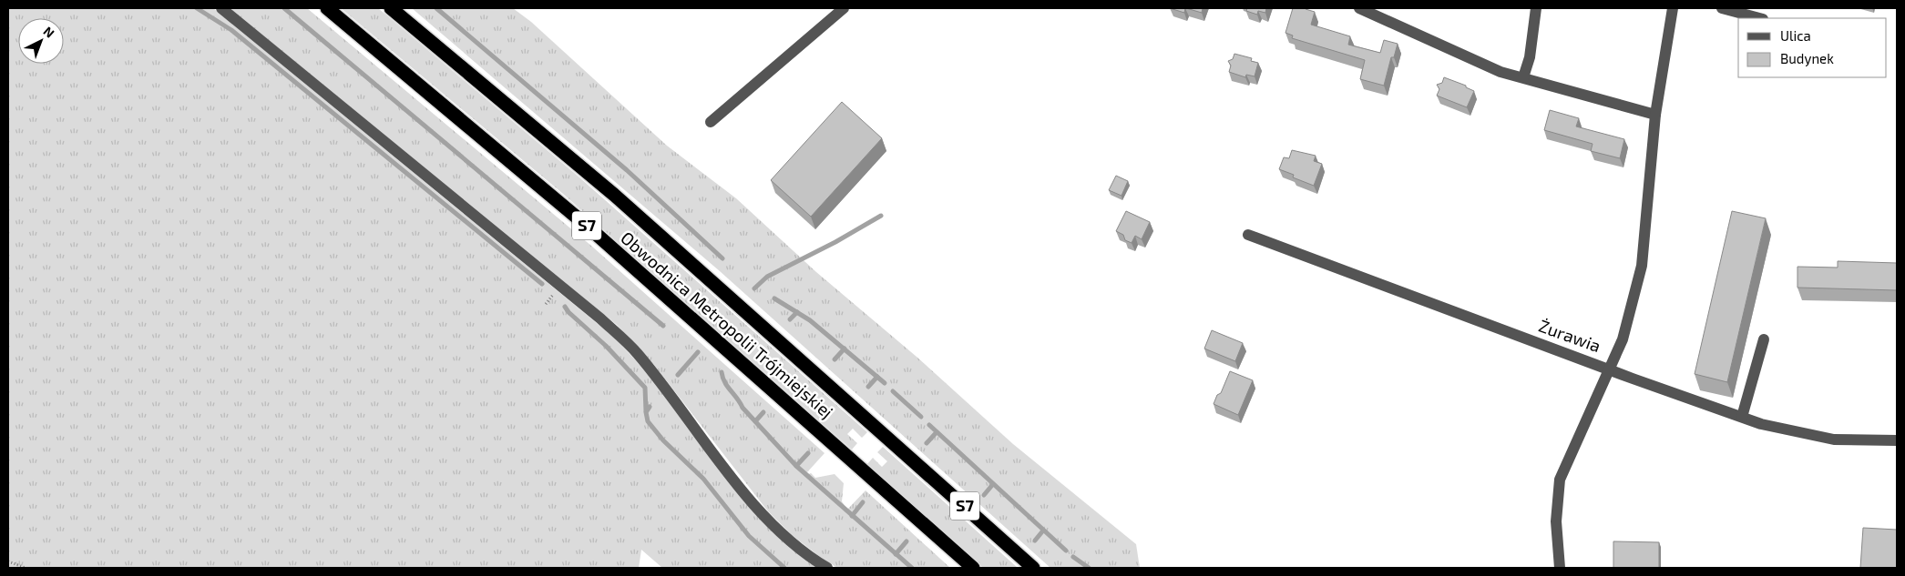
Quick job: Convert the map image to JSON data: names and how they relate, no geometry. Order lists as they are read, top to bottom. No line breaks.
{"streets":{"highway":["S7","Obwodnica Metropolii Trójmiejskiej"],"street":["Żurawia"]},"legend":["Ulica","Budynek"],"north":"top right"}
